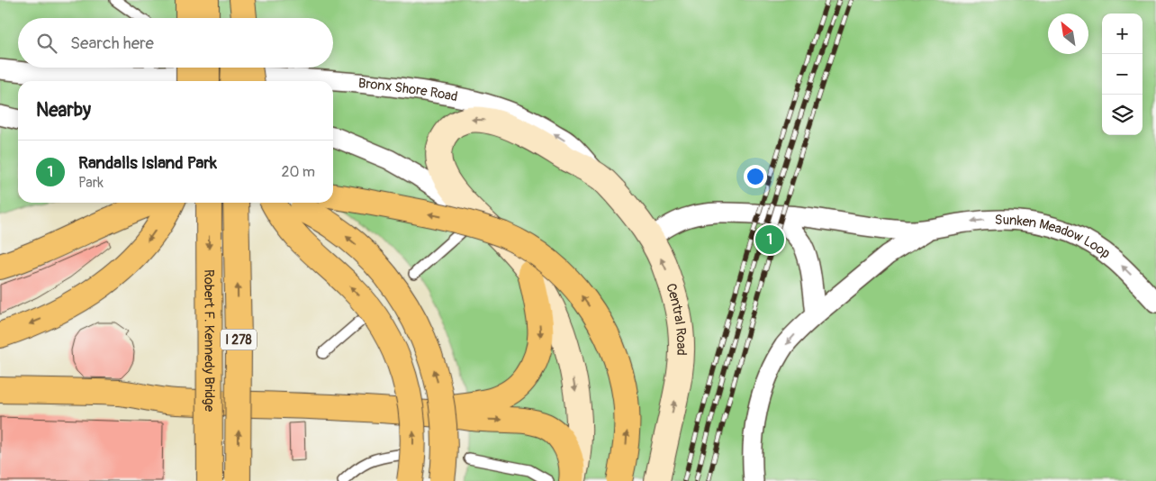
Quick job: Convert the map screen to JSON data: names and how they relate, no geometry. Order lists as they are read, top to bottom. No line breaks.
{"streets":{"highway":["Robert F. Kennedy Bridge","I 278"],"street":["Bronx Shore Road","Sunken Meadow Loop","Central Road"]},"crossings":[["Bronx Shore Road","Central Road"],["Sunken Meadow Loop","Central Road"]],"north":"top left","page":{"map_buttons":["+","−"],"search":"Search here","heading":"Nearby","list":[{"mark":"1","name":"Randalls Island Park","note":"Park","value":"20 m"}],"pins":"1"}}
